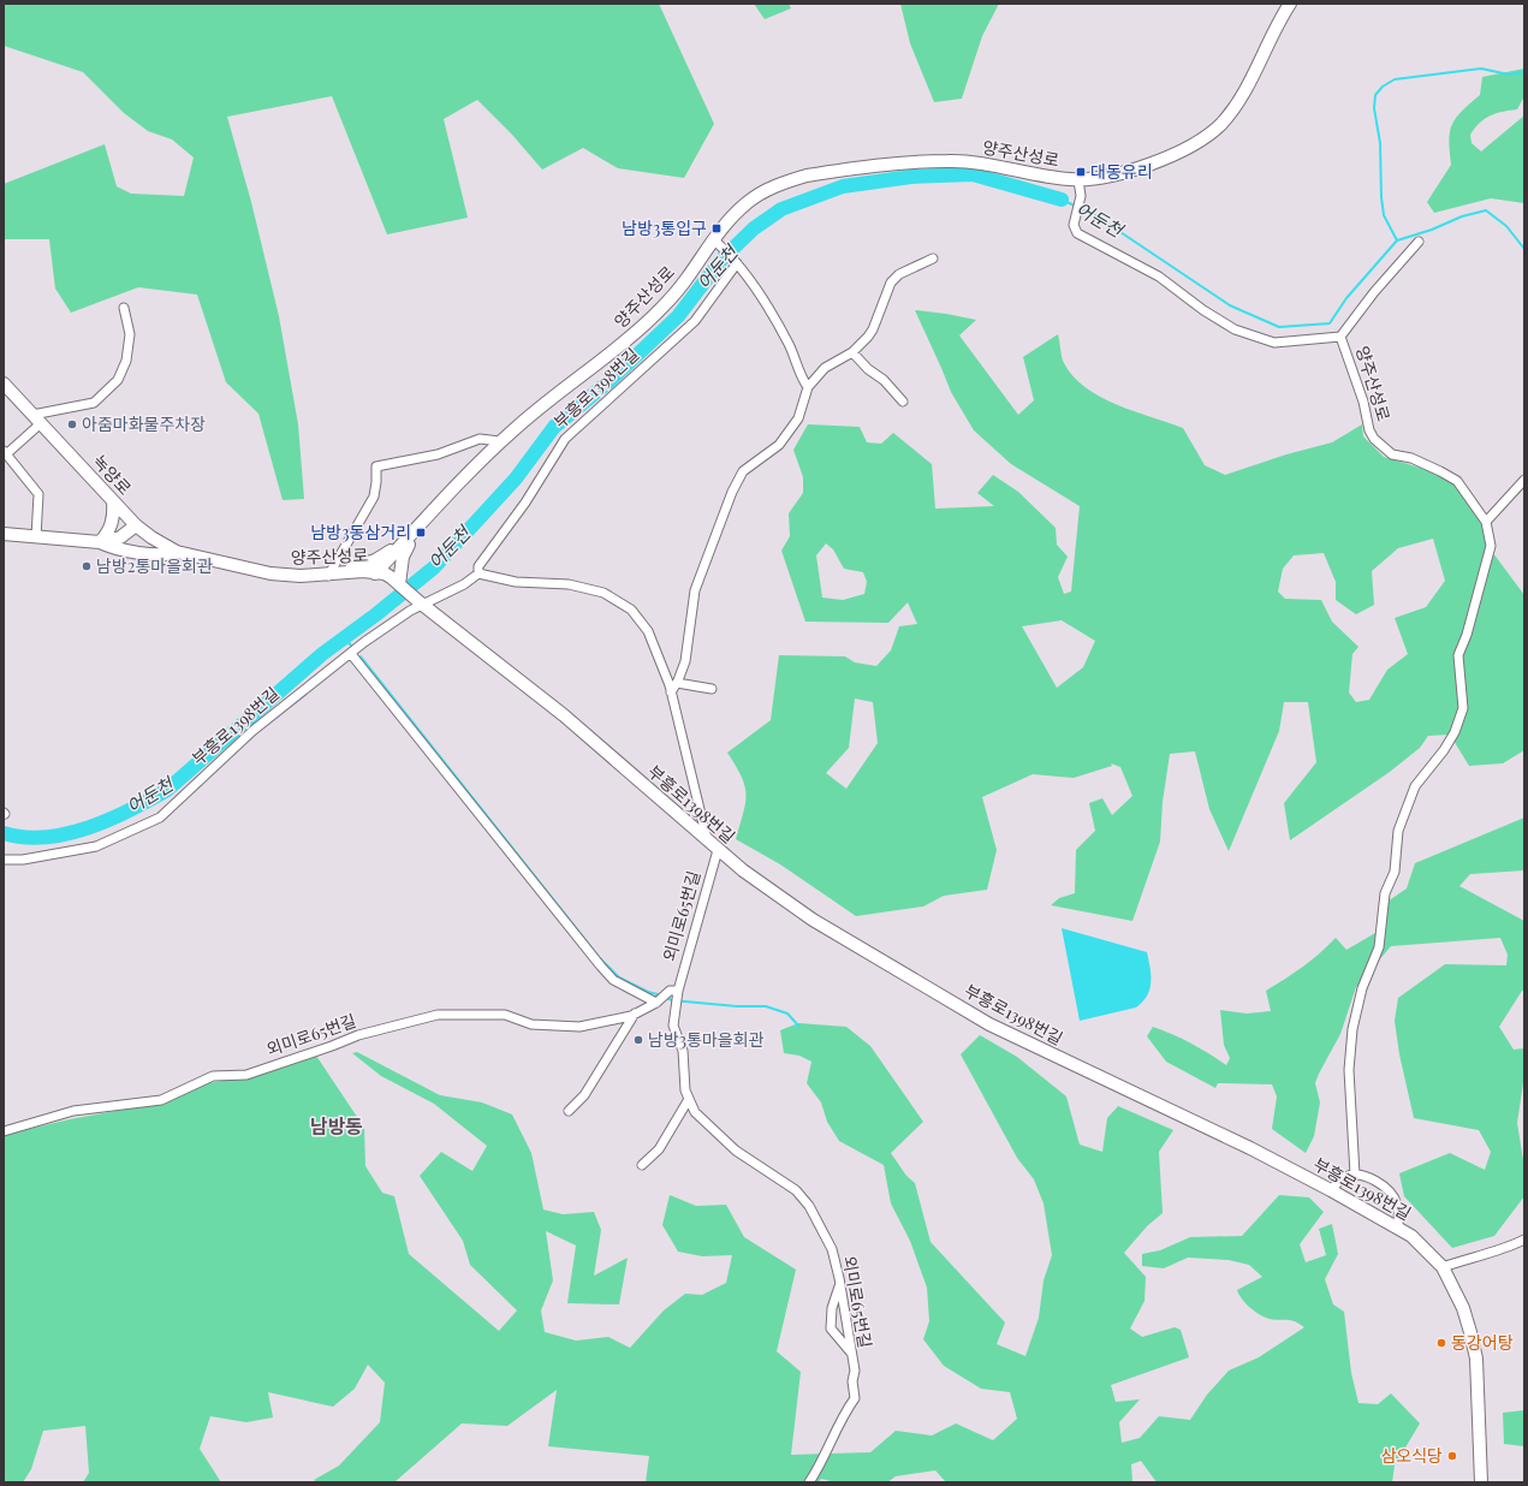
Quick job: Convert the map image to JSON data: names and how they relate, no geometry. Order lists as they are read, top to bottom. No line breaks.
{"streets":{"street":["양주산성로","부흥로1398번길","녹양로","외미로65번길"]},"crossings":[["양주산성로","부흥로1398번길"],["양주산성로","녹양로"],["부흥로1398번길","외미로65번길"]],"districts":["남방동"],"water":["어둔천"],"places":{"transit":["대동유리","남방3통입구","남방3동삼거리"],"other":["아줌마화물주차장","남방2통마을회관","남방3통마을회관","동강어탕","삼오식당"]}}
